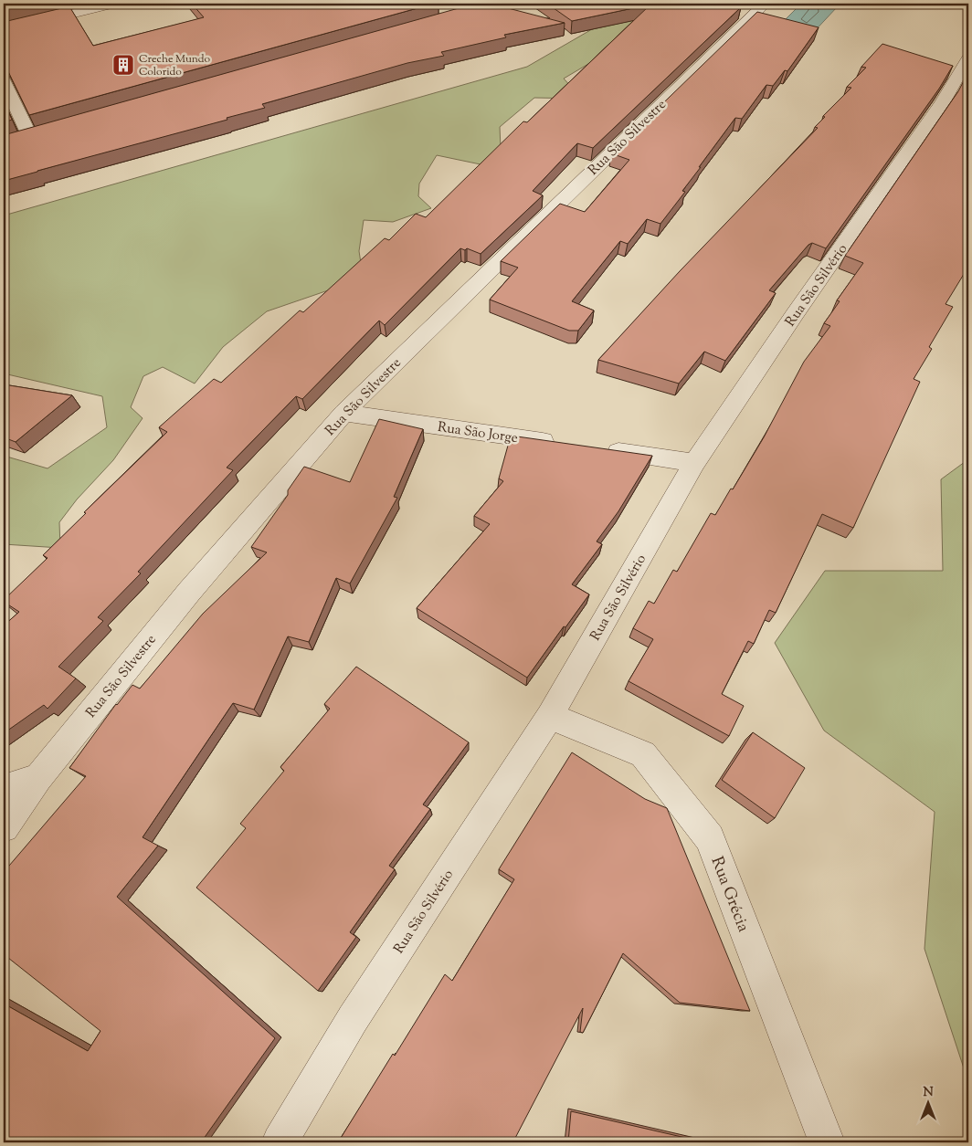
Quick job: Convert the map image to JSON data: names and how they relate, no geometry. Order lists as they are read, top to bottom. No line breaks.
{"streets":{"street":["Rua São Silvestre","Rua São Silvério","Rua São Jorge","Rua Grécia"]},"crossings":[["Rua São Silvestre","Rua São Jorge"],["Rua São Silvério","Rua Grécia"]],"places":{"building":["Creche Mundo Colorido"]},"north":"top"}
